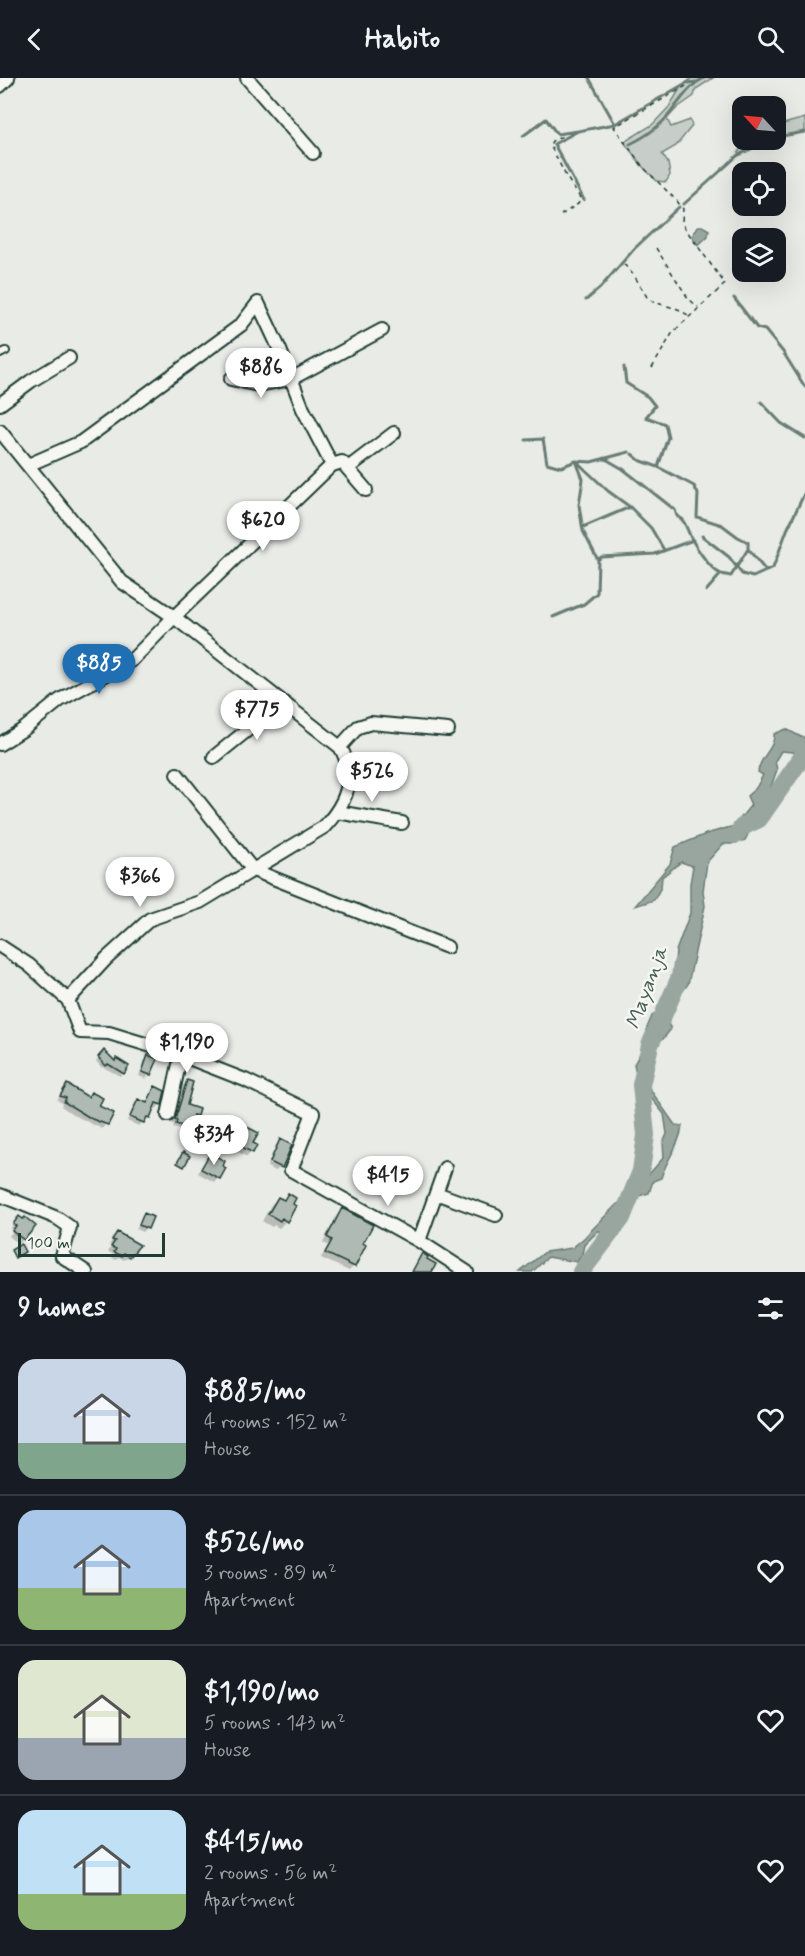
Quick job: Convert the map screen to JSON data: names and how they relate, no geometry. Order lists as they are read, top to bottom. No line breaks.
{"water":["Mayanja"],"scale_bar":"100 m","north":"top left","page":{"header":"Habito","price":["$886","$620","$885","$775","$526","$366","$1,190","$334","$415"],"scale":"100 m","heading":"9 homes","list":[{"name":"$885/mo","note":"4 rooms · 152 m² · House"},{"name":"$526/mo","note":"3 rooms · 89 m² · Apartment"},{"name":"$1,190/mo","note":"5 rooms · 143 m² · House"},{"name":"$415/mo","note":"2 rooms · 56 m² · Apartment"}]}}
